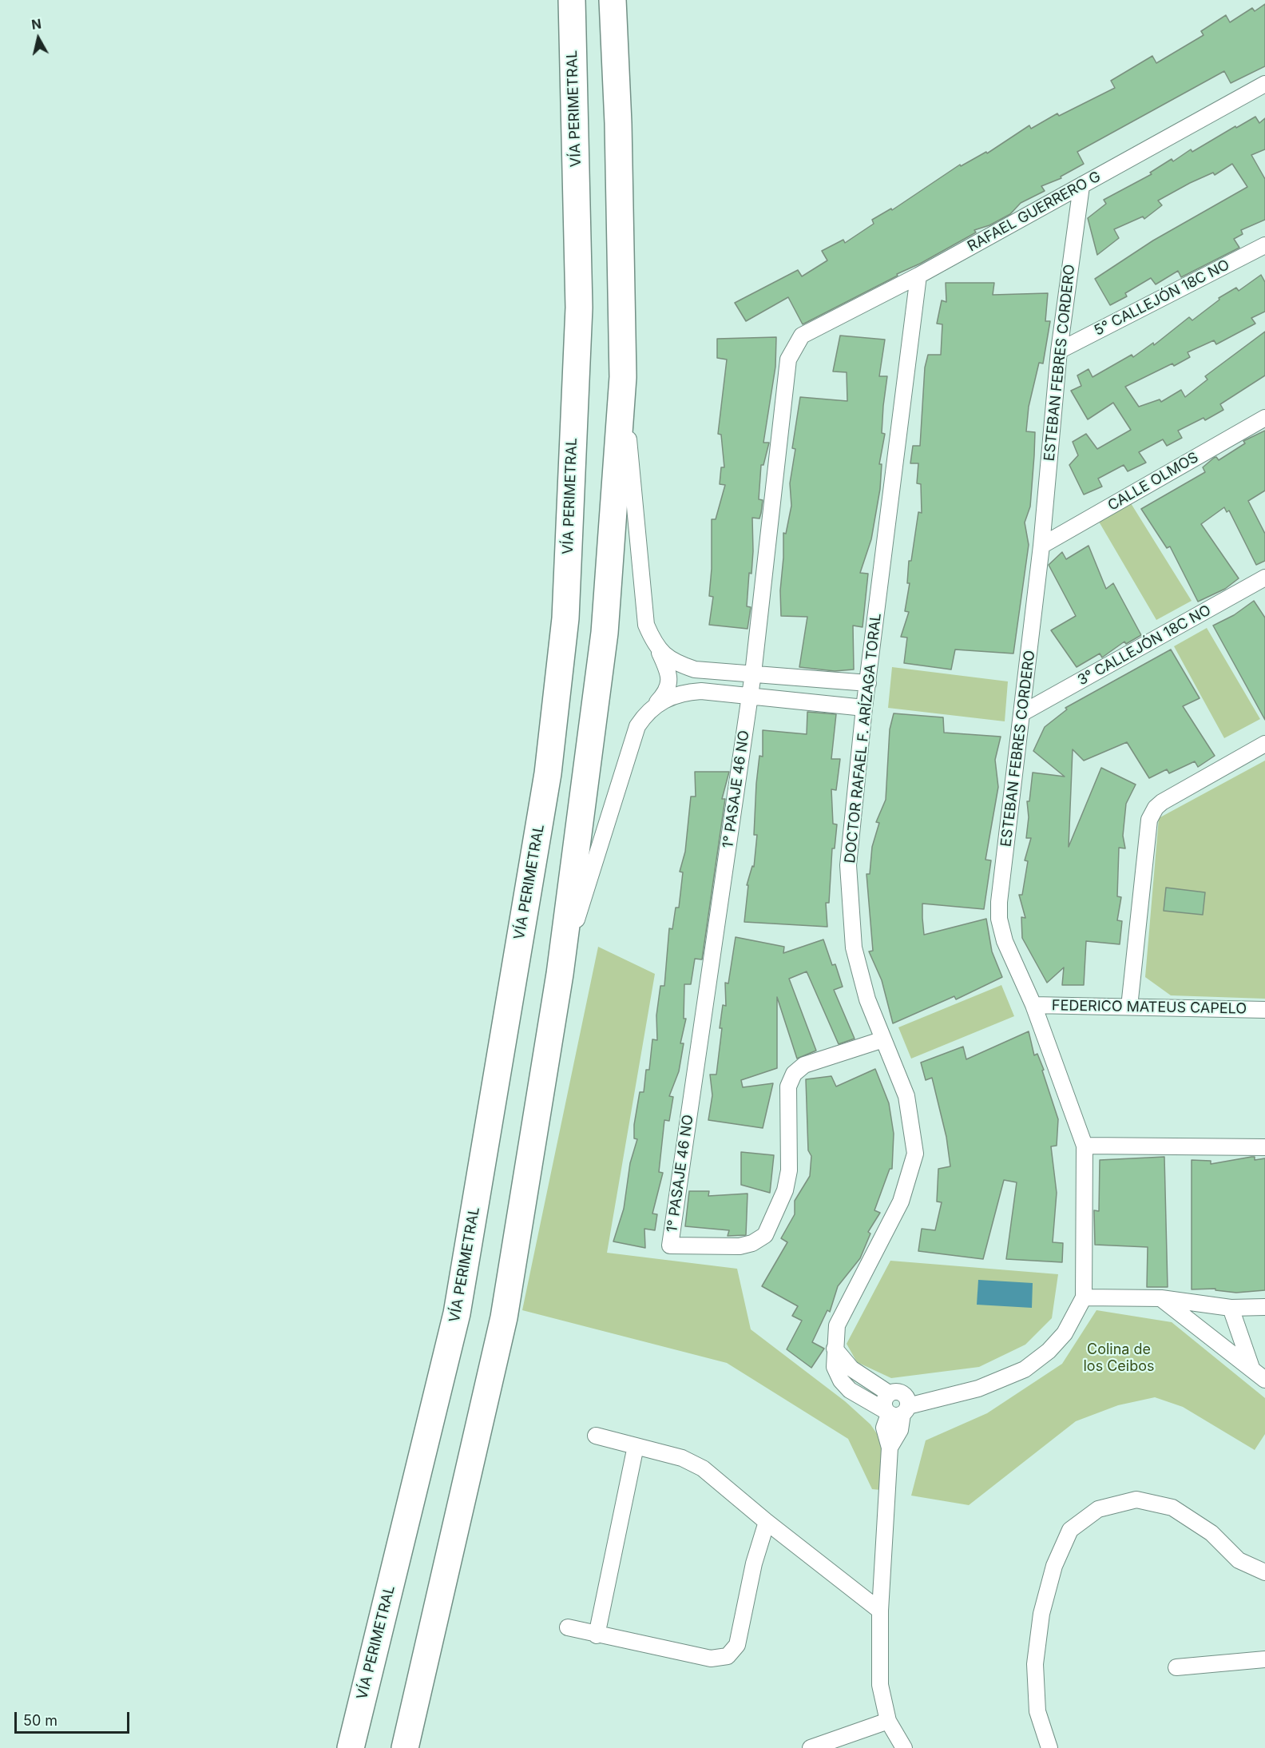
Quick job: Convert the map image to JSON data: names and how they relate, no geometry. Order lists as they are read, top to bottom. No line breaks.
{"streets":{"highway":["VÍA PERIMETRAL"],"street":["RAFAEL GUERRERO G","5° CALLEJÓN 18C NO","ESTEBAN FEBRES CORDERO","CALLE OLMOS","3° CALLEJÓN 18C NO","DOCTOR RAFAEL F. ARÍZAGA TORAL","1° PASAJE 46 NO","FEDERICO MATEUS CAPELO"]},"crossings":[["RAFAEL GUERRERO G","ESTEBAN FEBRES CORDERO"],["RAFAEL GUERRERO G","DOCTOR RAFAEL F. ARÍZAGA TORAL"],["RAFAEL GUERRERO G","1° PASAJE 46 NO"],["5° CALLEJÓN 18C NO","ESTEBAN FEBRES CORDERO"],["ESTEBAN FEBRES CORDERO","CALLE OLMOS"],["ESTEBAN FEBRES CORDERO","3° CALLEJÓN 18C NO"],["ESTEBAN FEBRES CORDERO","FEDERICO MATEUS CAPELO"],["DOCTOR RAFAEL F. ARÍZAGA TORAL","1° PASAJE 46 NO"]],"parks":["Colina de los Ceibos"],"scale_bar":"50 m","north":"top"}
